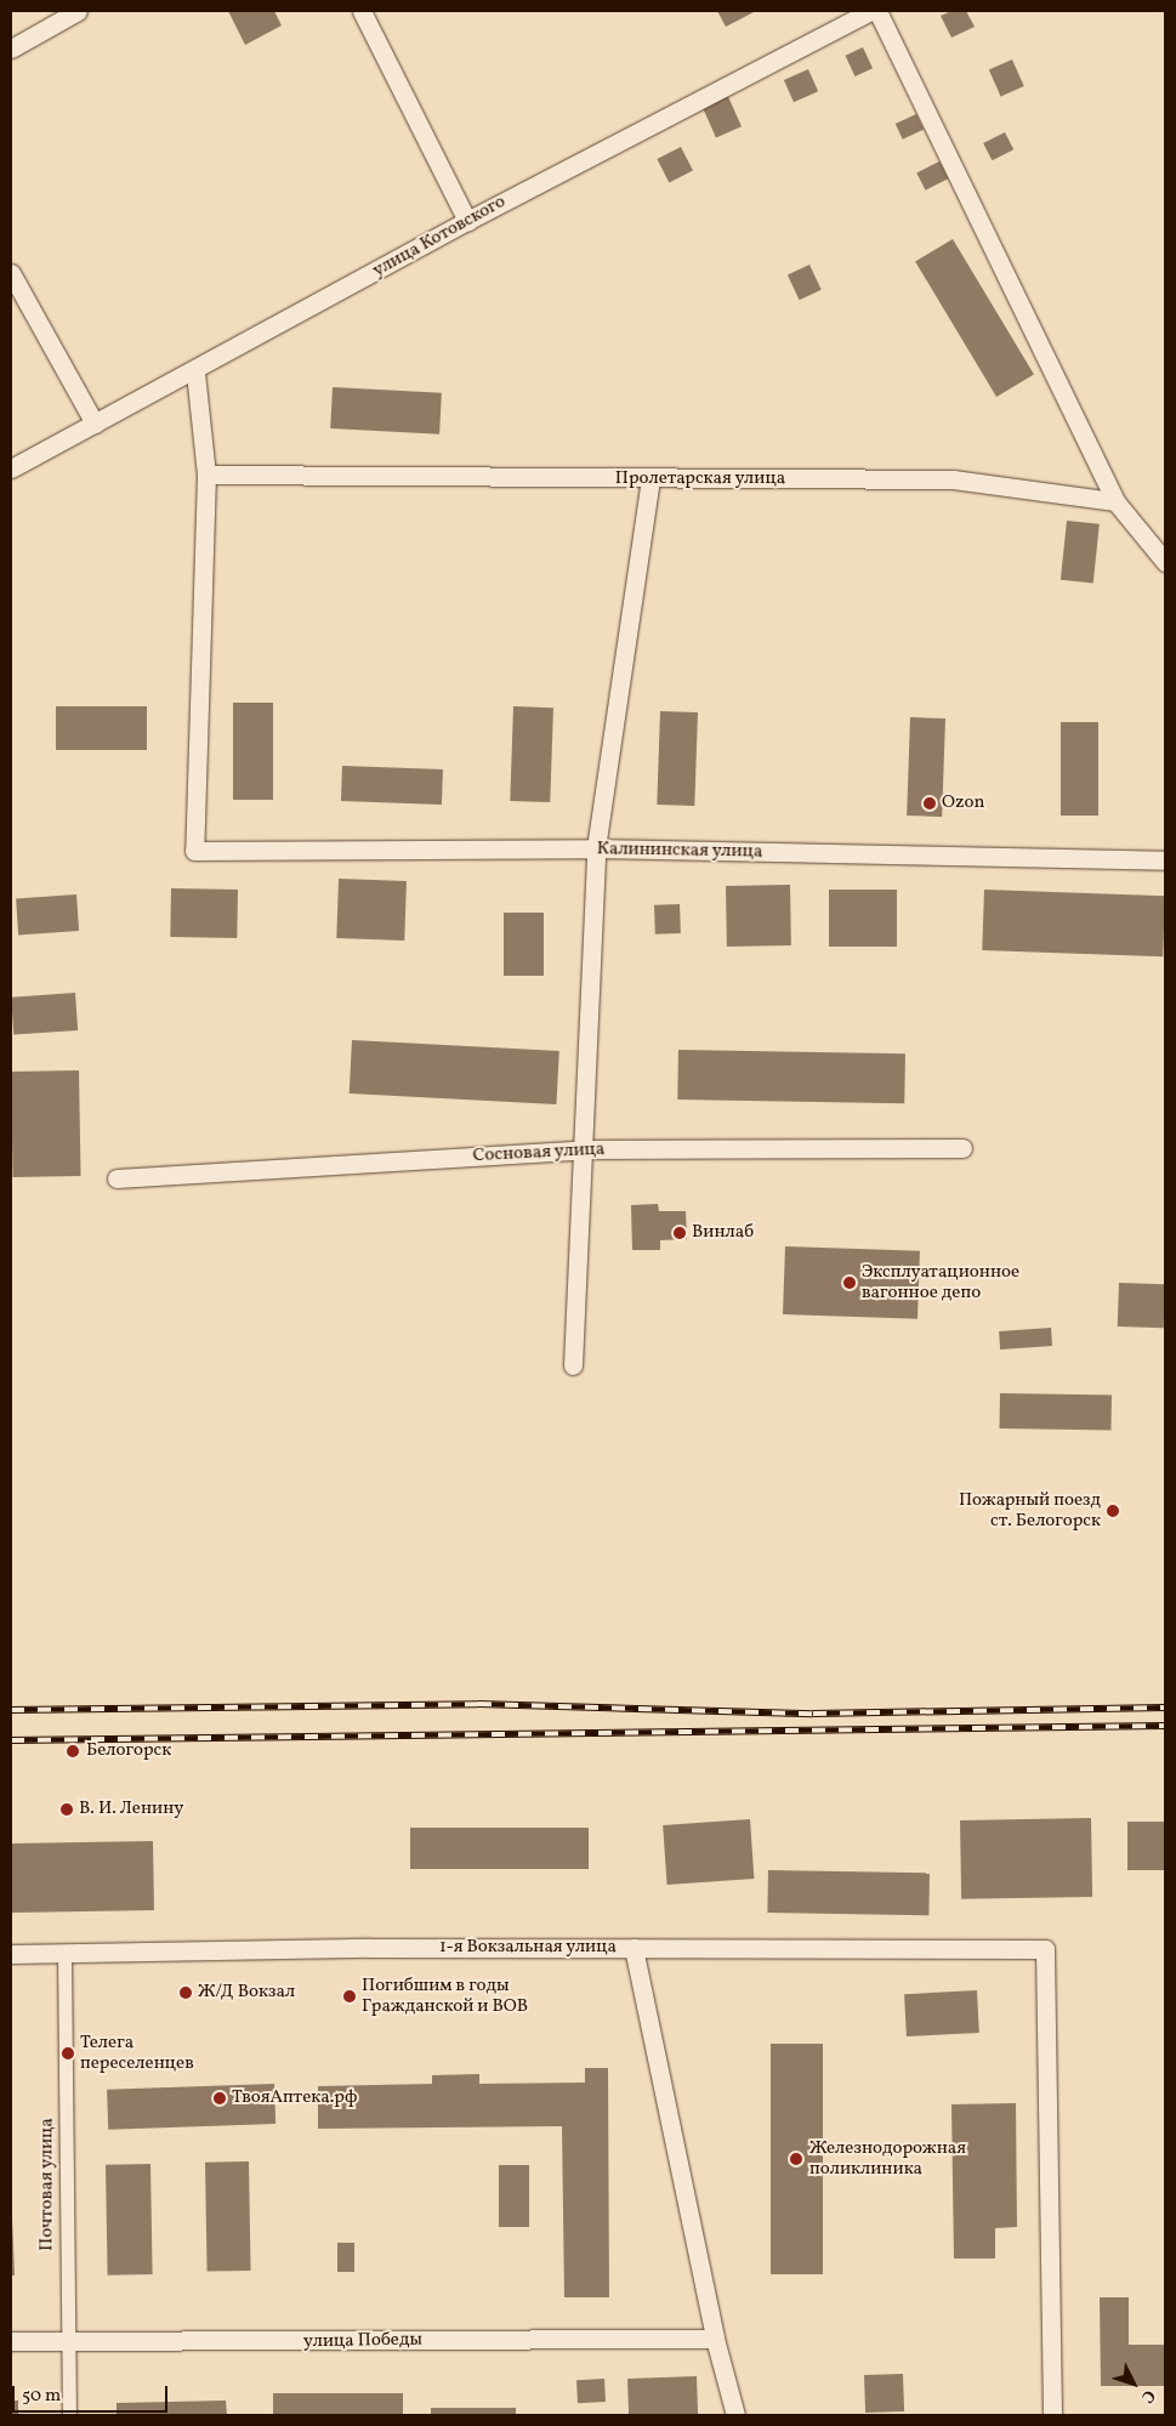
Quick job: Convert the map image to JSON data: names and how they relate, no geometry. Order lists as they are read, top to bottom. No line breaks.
{"streets":{"street":["улица Котовского","Пролетарская улица","Калининская улица","Сосновая улица","1-я Вокзальная улица","Почтовая улица","улица Победы"]},"crossings":[["Пролетарская улица","Калининская улица"],["1-я Вокзальная улица","Почтовая улица"],["Почтовая улица","улица Победы"]],"places":["Ozon","Винлаб","Эксплуатационное вагонное депо","Пожарный поезд ст. Белогорск","Белогорск","В. И. Ленину","Ж/Д Вокзал","Погибшим в годы Гражданской и ВОВ","Телега переселенцев","ТвояАптека.рф","Железнодорожная поликлиника"],"scale_bar":"50 m","north":"bottom right"}
